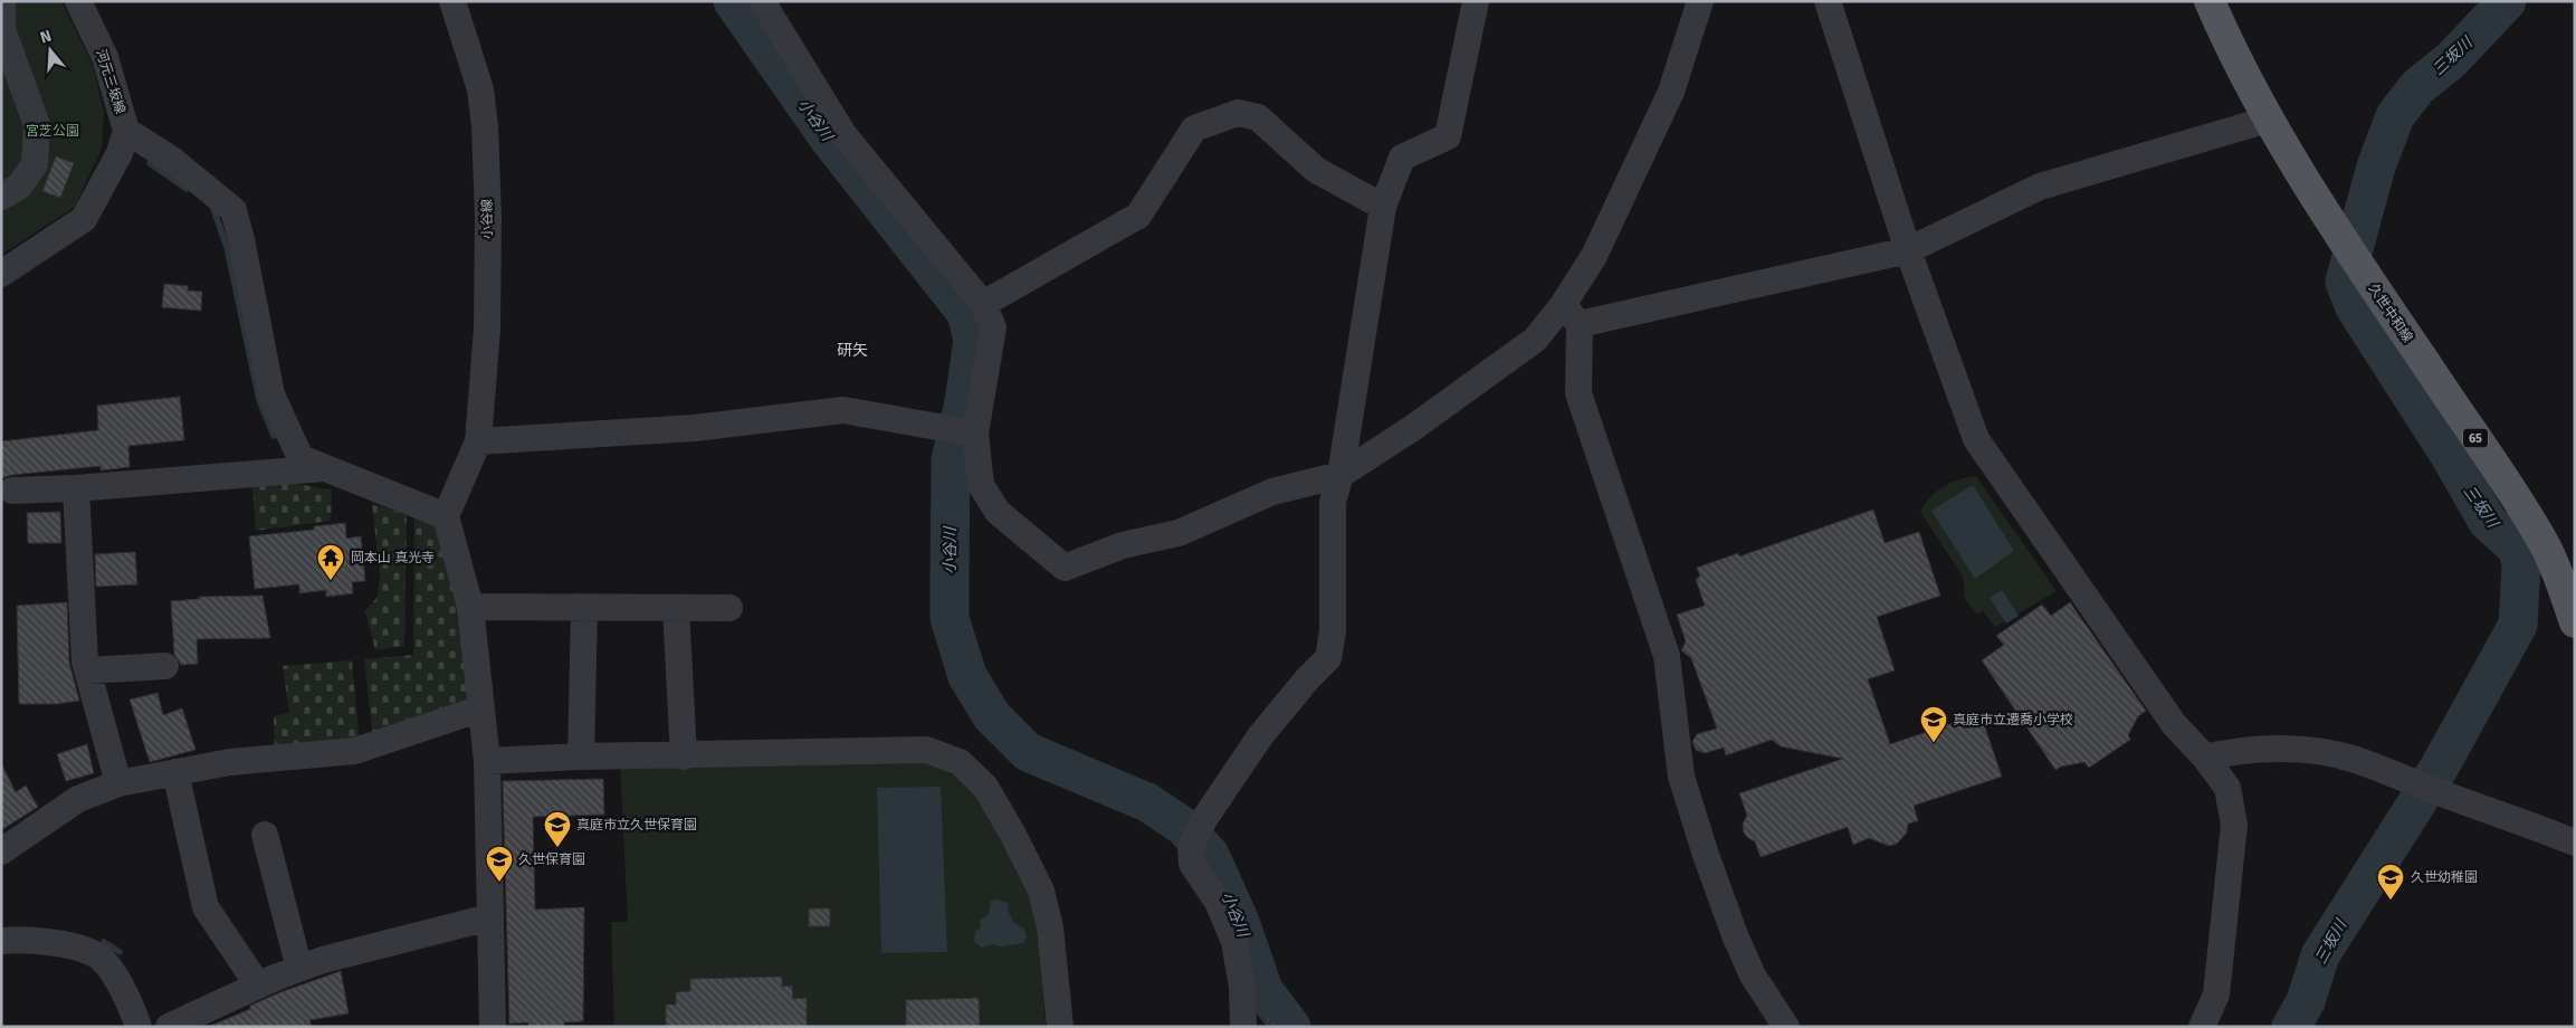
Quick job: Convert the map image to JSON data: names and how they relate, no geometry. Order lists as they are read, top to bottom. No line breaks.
{"streets":{"main road":["久世中和線","65"],"street":["河元三坂線","小谷線"]},"districts":["研矢"],"water":["三坂川","小谷川"],"parks":["宮芝公園"],"places":{"temple":["岡本山 真光寺"],"school or university":["真庭市立遷喬小学校","真庭市立久世保育園","久世保育園","久世幼稚園"]},"north":"top"}
